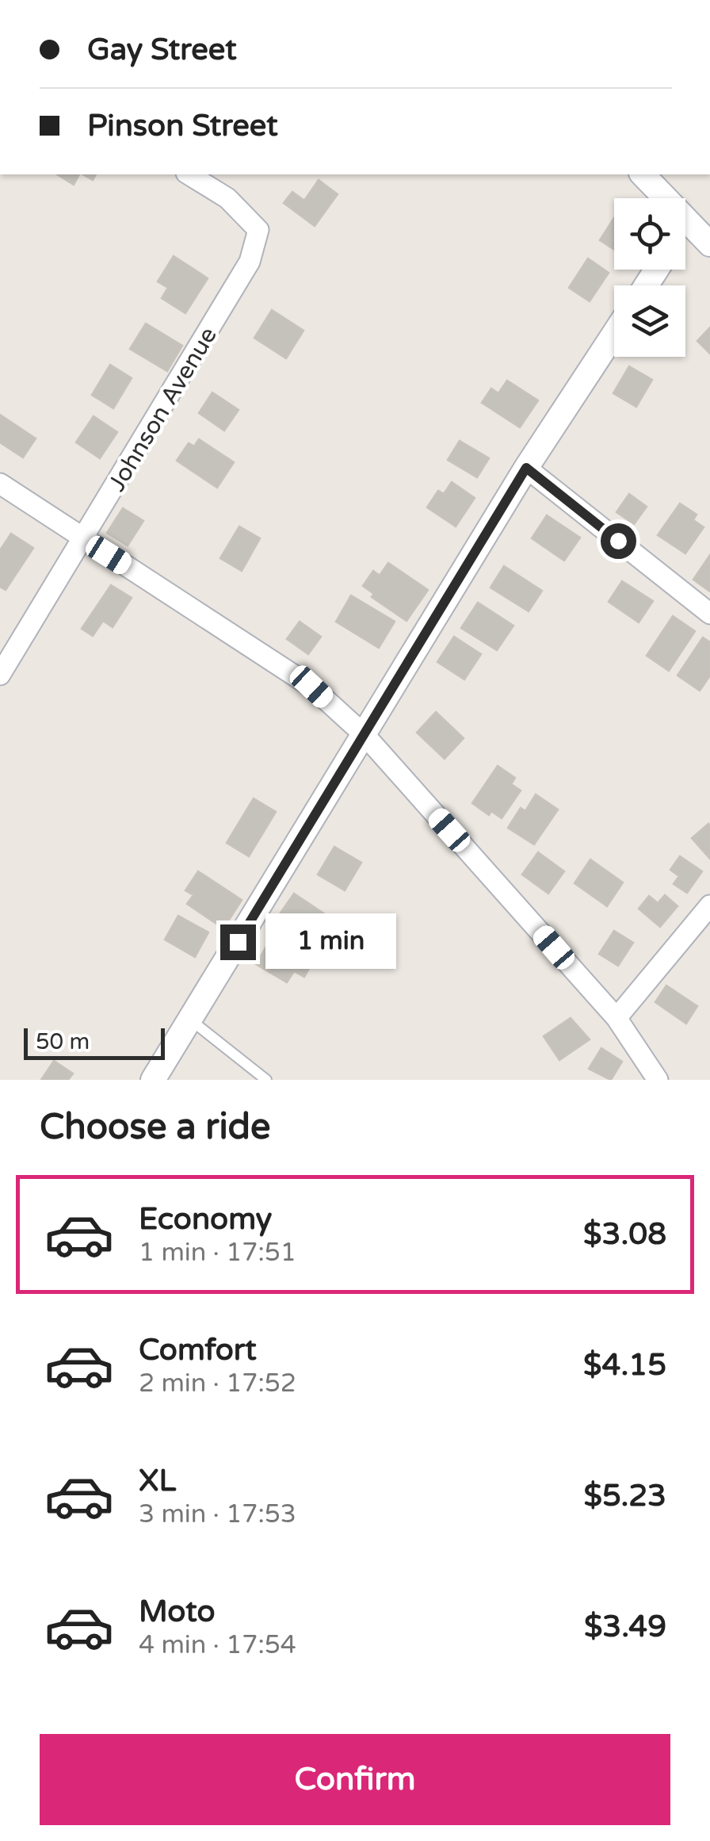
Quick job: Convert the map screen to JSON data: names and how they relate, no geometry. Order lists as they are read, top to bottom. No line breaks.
{"streets":{"street":["Johnson Avenue"]},"scale_bar":"50 m","page":{"banner":["Gay Street","Pinson Street"],"bubble":"1 min","scale":"50 m","heading":"Choose a ride","list":[{"name":"Economy","note":"1 min · 17:51","value":"$3.08"},{"name":"Comfort","note":"2 min · 17:52","value":"$4.15"},{"name":"XL","note":"3 min · 17:53","value":"$5.23"},{"name":"Moto","note":"4 min · 17:54","value":"$3.49"}],"buttons":"Confirm"}}
